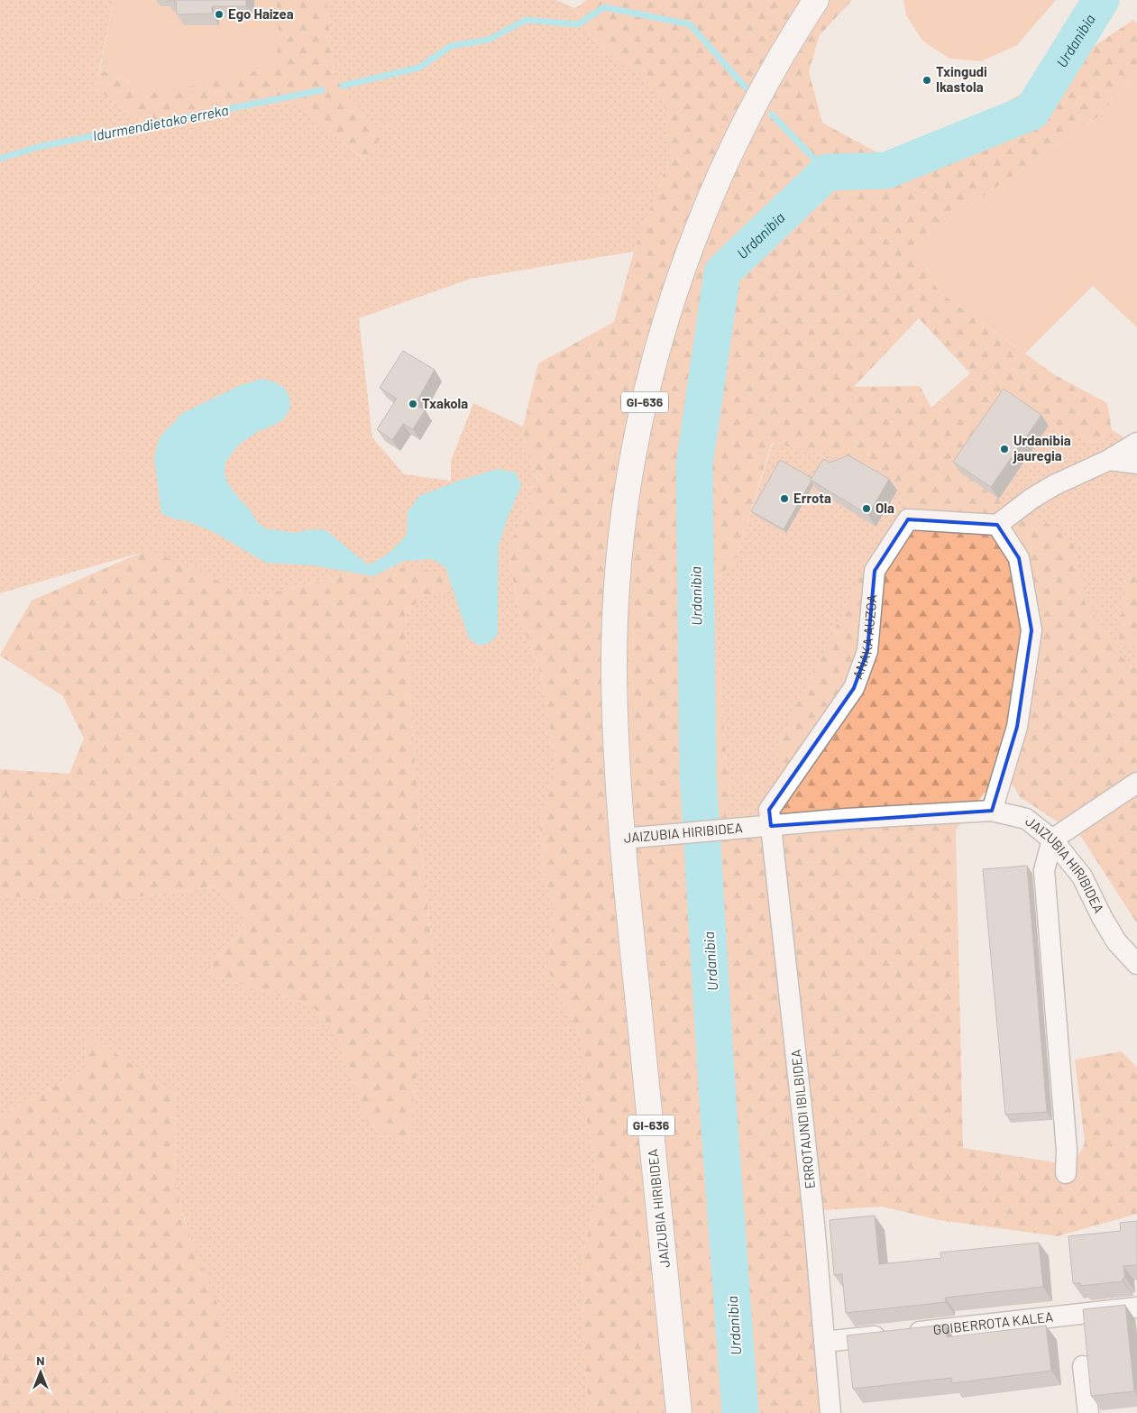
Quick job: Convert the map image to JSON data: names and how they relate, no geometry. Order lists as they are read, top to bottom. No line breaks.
{"streets":{"main road":["GI-636","JAIZUBIA HIRIBIDEA"],"street":["ANAKA AUZOA","ERROTAUNDI IBILBIDEA","GOIBERROTA KALEA"]},"crossings":[["GI-636","JAIZUBIA HIRIBIDEA"],["ANAKA AUZOA","JAIZUBIA HIRIBIDEA"],["ANAKA AUZOA","ERROTAUNDI IBILBIDEA"],["JAIZUBIA HIRIBIDEA","ERROTAUNDI IBILBIDEA"],["ERROTAUNDI IBILBIDEA","GOIBERROTA KALEA"]],"water":["Urdanibia","Idurmendietako erreka"],"places":["Ego Haizea","Txingudi Ikastola","Txakola","Urdanibia jauregia","Errota","Ola"],"north":"top"}
